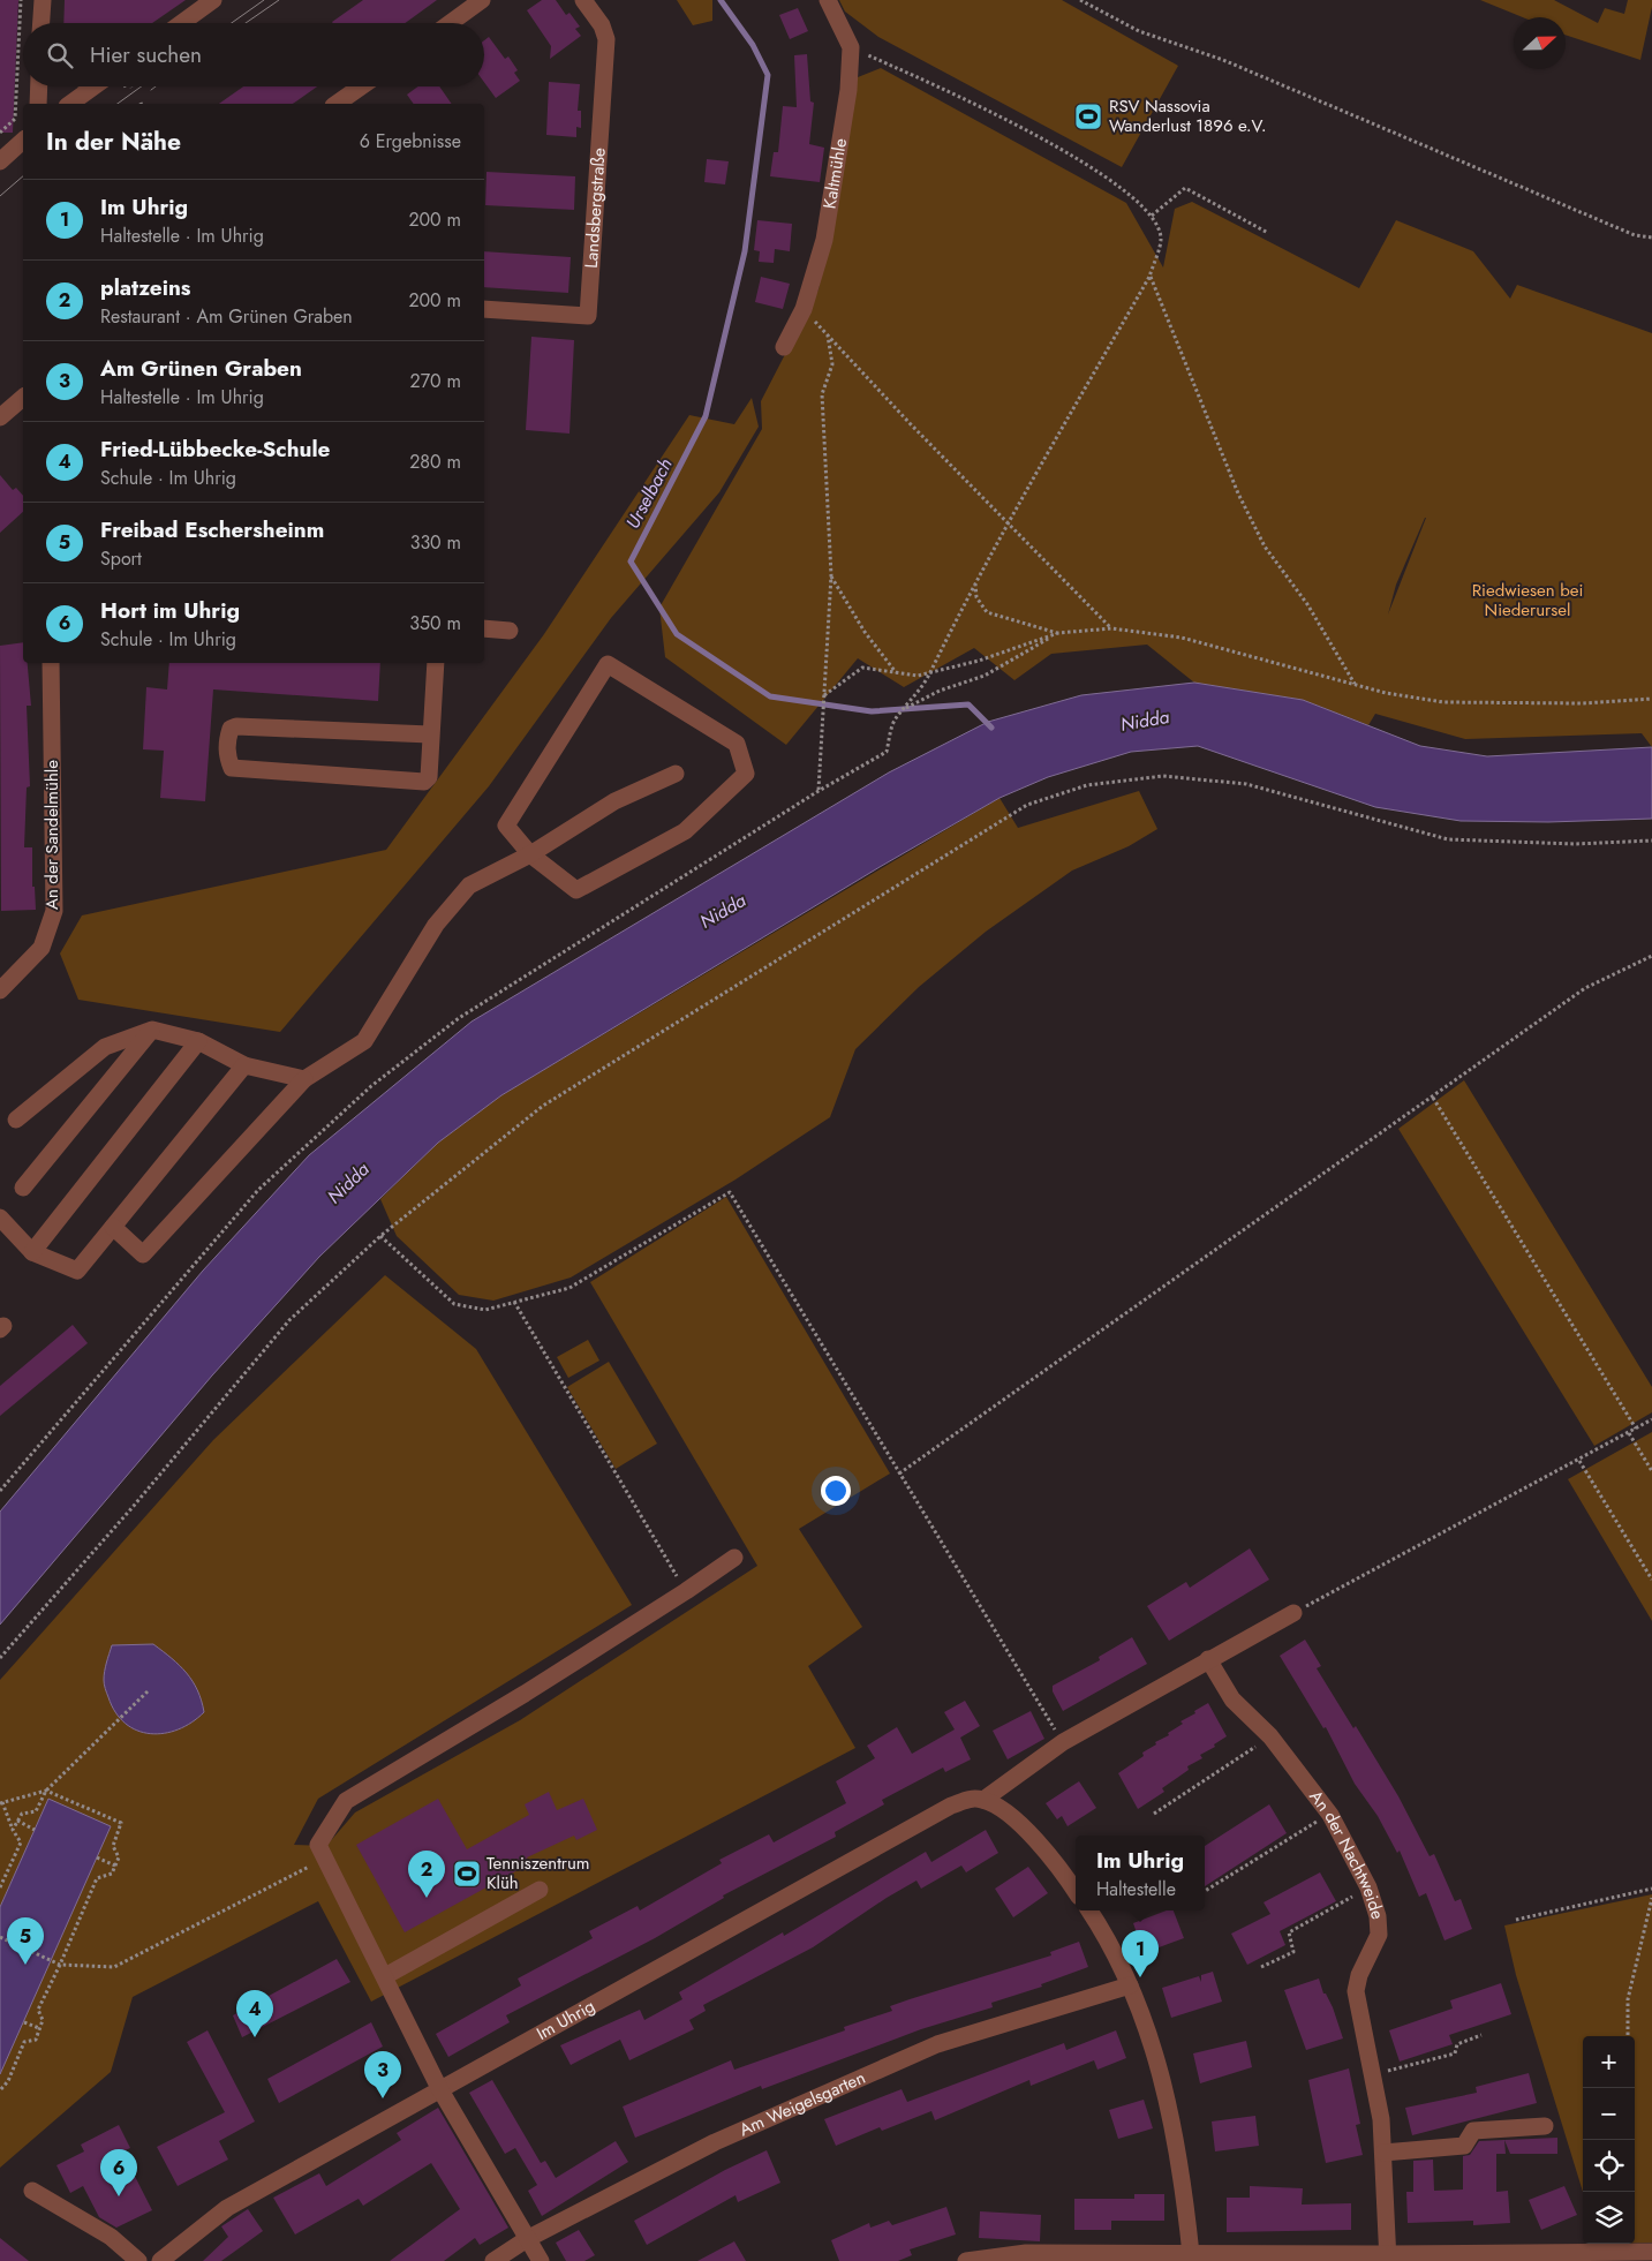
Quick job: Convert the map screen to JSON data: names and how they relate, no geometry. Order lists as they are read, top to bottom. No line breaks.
{"streets":{"street":["Kaltmühle","Landsbergstraße","An der Sandelmühle","An der Nachtweide","Im Uhrig","Am Weigelsgarten"]},"crossings":[["An der Nachtweide","Im Uhrig"]],"water":["Urselbach","Nidda"],"parks":["Riedwiesen bei Niederursel"],"places":{"sports":["RSV Nassovia Wanderlust 1896 e.V.","Tenniszentrum Klüh"]},"north":"right","page":{"search":"Hier suchen","heading":["In der Nähe","6 Ergebnisse"],"list":[{"mark":"1","name":"Im Uhrig","note":"Haltestelle · Im Uhrig","value":"200 m"},{"mark":"2","name":"platzeins","note":"Restaurant · Am Grünen Graben","value":"200 m"},{"mark":"3","name":"Am Grünen Graben","note":"Haltestelle · Im Uhrig","value":"270 m"},{"mark":"4","name":"Fried-Lübbecke-Schule","note":"Schule · Im Uhrig","value":"280 m"},{"mark":"5","name":"Freibad Eschersheinm","note":"Sport","value":"330 m"},{"mark":"6","name":"Hort im Uhrig","note":"Schule · Im Uhrig","value":"350 m"}],"popup":["Im Uhrig","Haltestelle"],"pins":["2","5","1","4","3","6"],"map_buttons":["+","−"]}}
